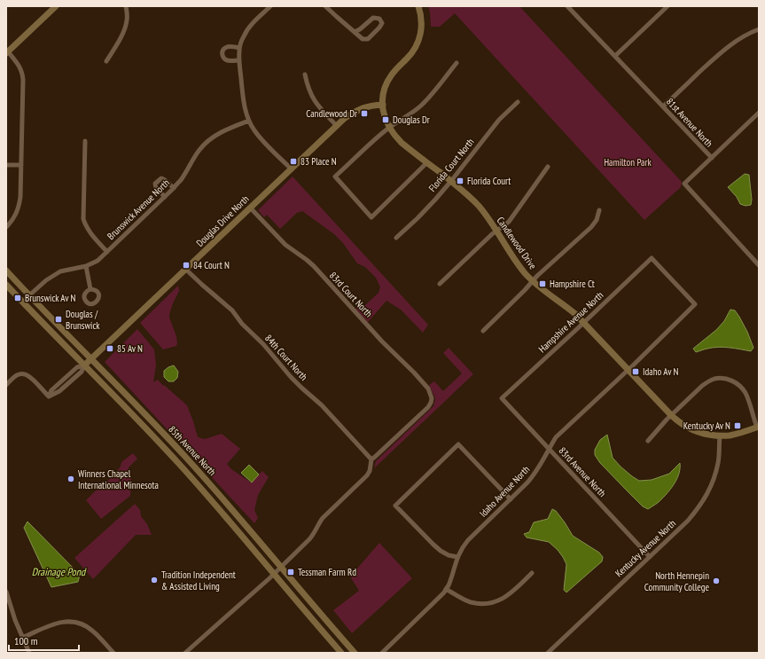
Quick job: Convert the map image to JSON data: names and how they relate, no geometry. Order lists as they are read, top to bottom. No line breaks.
{"streets":{"main road":["Douglas Drive North","Candlewood Drive","85th Avenue North"],"street":["81st Avenue North","Florida Court North","Brunswick Avenue North","83rd Court North","Hampshire Avenue North","84th Court North","83rd Avenue North","Idaho Avenue North","Kentucky Avenue North"]},"crossings":[["Florida Court North","Candlewood Drive"],["Brunswick Avenue North","85th Avenue North"],["Douglas Drive North","Candlewood Drive"],["Douglas Drive North","83rd Court North"],["Douglas Drive North","84th Court North"],["Douglas Drive North","85th Avenue North"],["Candlewood Drive","Hampshire Avenue North"],["Candlewood Drive","Idaho Avenue North"],["Candlewood Drive","Kentucky Avenue North"],["83rd Court North","84th Court North"],["Hampshire Avenue North","83rd Avenue North"],["Hampshire Avenue North","Idaho Avenue North"],["83rd Avenue North","Idaho Avenue North"],["83rd Avenue North","Kentucky Avenue North"]],"water":["Drainage Pond"],"parks":["Hamilton Park"],"places":{"transit":["Candlewood Dr","Douglas Dr","83 Place N","Florida Court","84 Court N","Hampshire Ct","Brunswick Av N","Douglas / Brunswick","85 Av N","Idaho Av N","Kentucky Av N","Tessman Farm Rd"],"other":["Winners Chapel International Minnesota","Tradition Independent & Assisted Living","North Hennepin Community College"]},"scale_bar":"100 m"}
